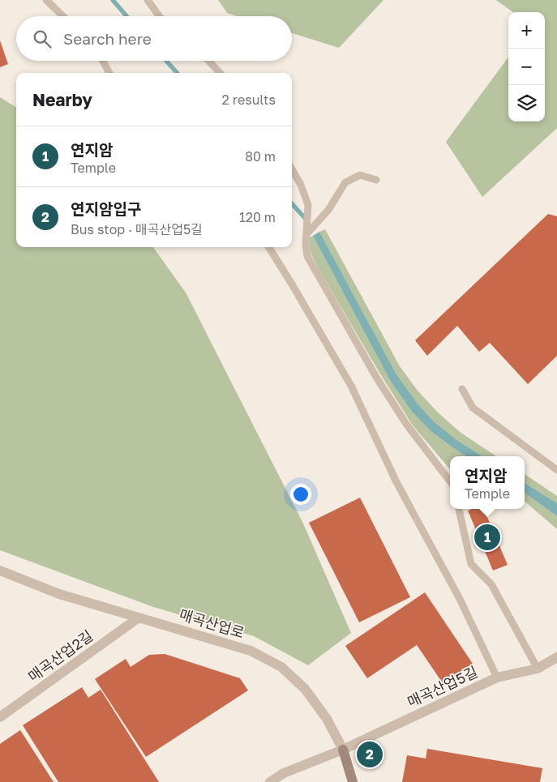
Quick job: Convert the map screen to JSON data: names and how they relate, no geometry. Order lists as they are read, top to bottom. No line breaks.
{"streets":{"street":["매곡산업로","매곡산업2길","매곡산업5길"]},"crossings":[["매곡산업로","매곡산업2길"],["매곡산업로","매곡산업5길"]],"page":{"map_buttons":["+","−"],"search":"Search here","heading":["Nearby","2 results"],"list":[{"mark":"1","name":"연지암","note":"Temple","value":"80 m"},{"mark":"2","name":"연지암입구","note":"Bus stop · 매곡산업5길","value":"120 m"}],"popup":["연지암","Temple"],"pins":["1","2"]}}
